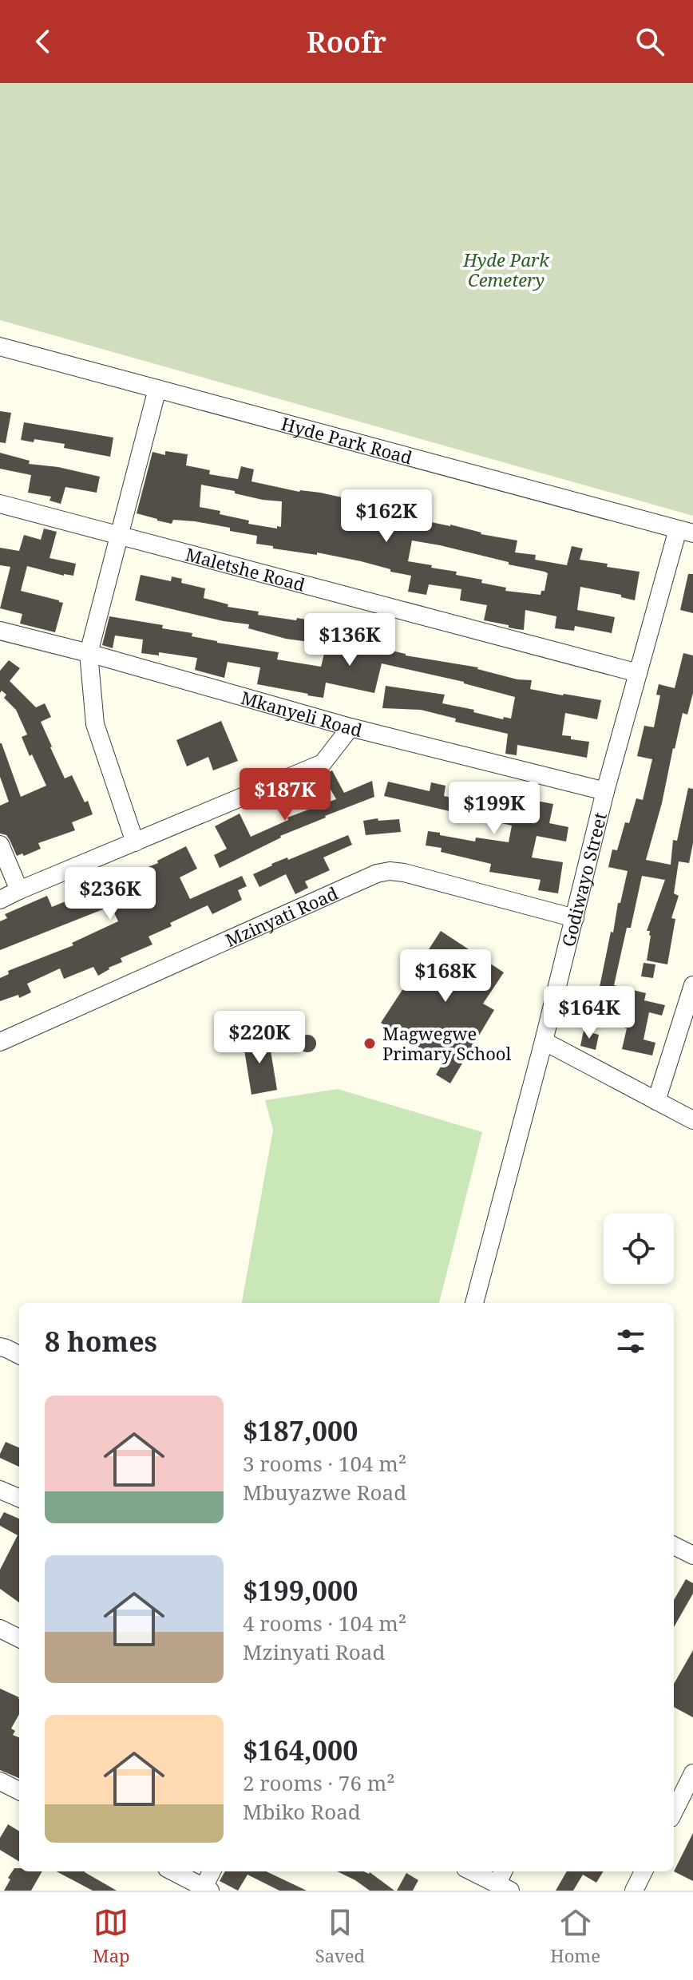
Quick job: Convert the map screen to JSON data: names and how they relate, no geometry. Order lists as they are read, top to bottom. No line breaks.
{"streets":{"street":["Hyde Park Road","Maletshe Road","Mkanyeli Road","Godiwayo Street","Mzinyati Road"]},"crossings":[["Hyde Park Road","Godiwayo Street"],["Maletshe Road","Godiwayo Street"],["Mkanyeli Road","Godiwayo Street"],["Godiwayo Street","Mzinyati Road"]],"parks":["Hyde Park Cemetery"],"places":["Magwegwe Primary School"],"page":{"header":"Roofr","price":["$162K","$136K","$187K","$199K","$236K","$168K","$164K","$220K"],"heading":"8 homes","list":[{"name":"$187,000","note":"3 rooms · 104 m² · Mbuyazwe Road"},{"name":"$199,000","note":"4 rooms · 104 m² · Mzinyati Road"},{"name":"$164,000","note":"2 rooms · 76 m² · Mbiko Road"}],"tabs":["Map","Saved","Home"]}}
